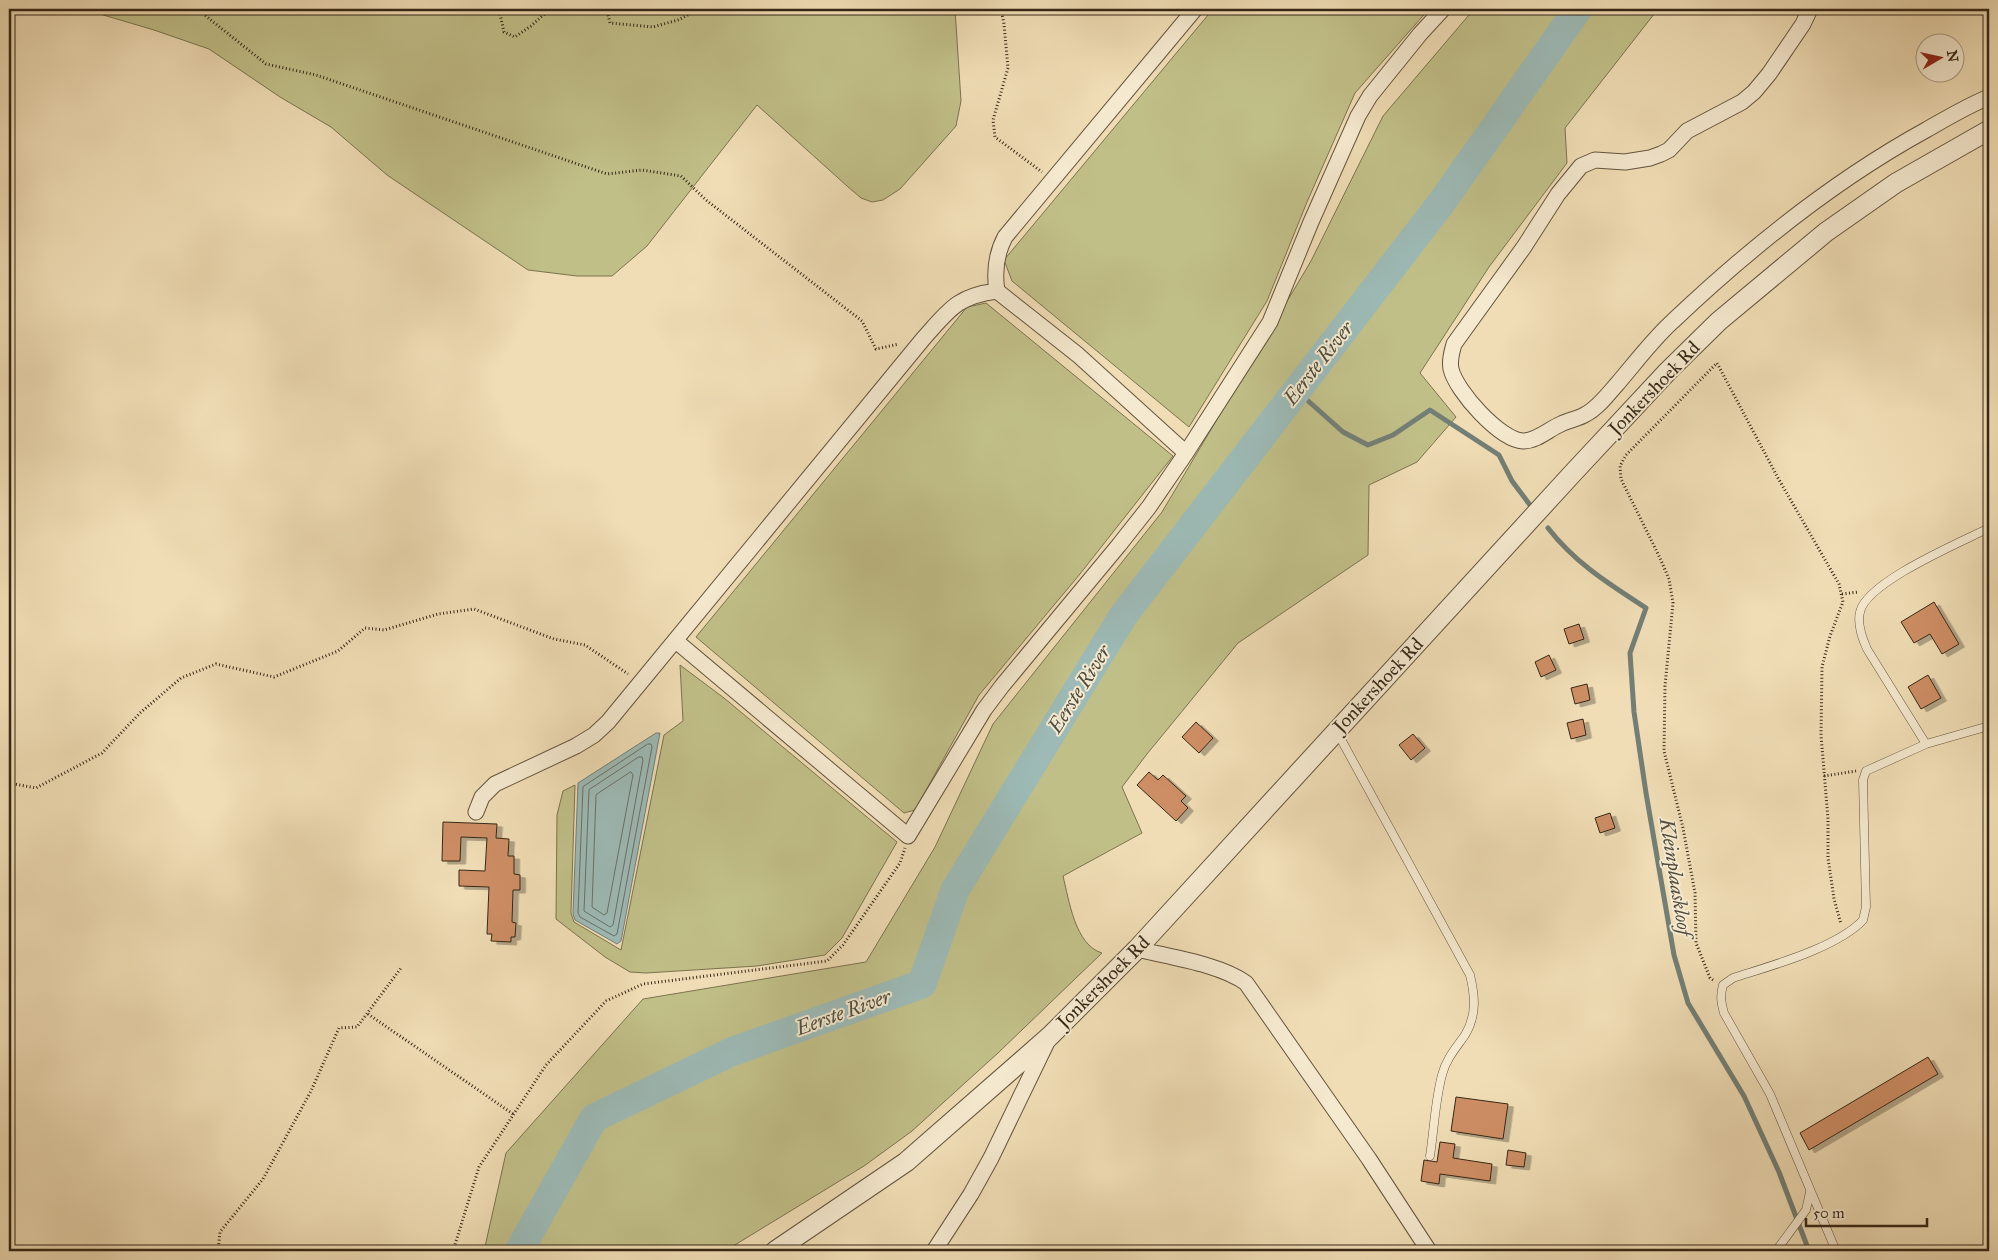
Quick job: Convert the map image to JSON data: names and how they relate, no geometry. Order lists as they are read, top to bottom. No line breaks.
{"streets":{"street":["Jonkershoek Rd"]},"water":["Eerste River","Kleinplaaskloof"],"scale_bar":"50 m","north":"right"}
